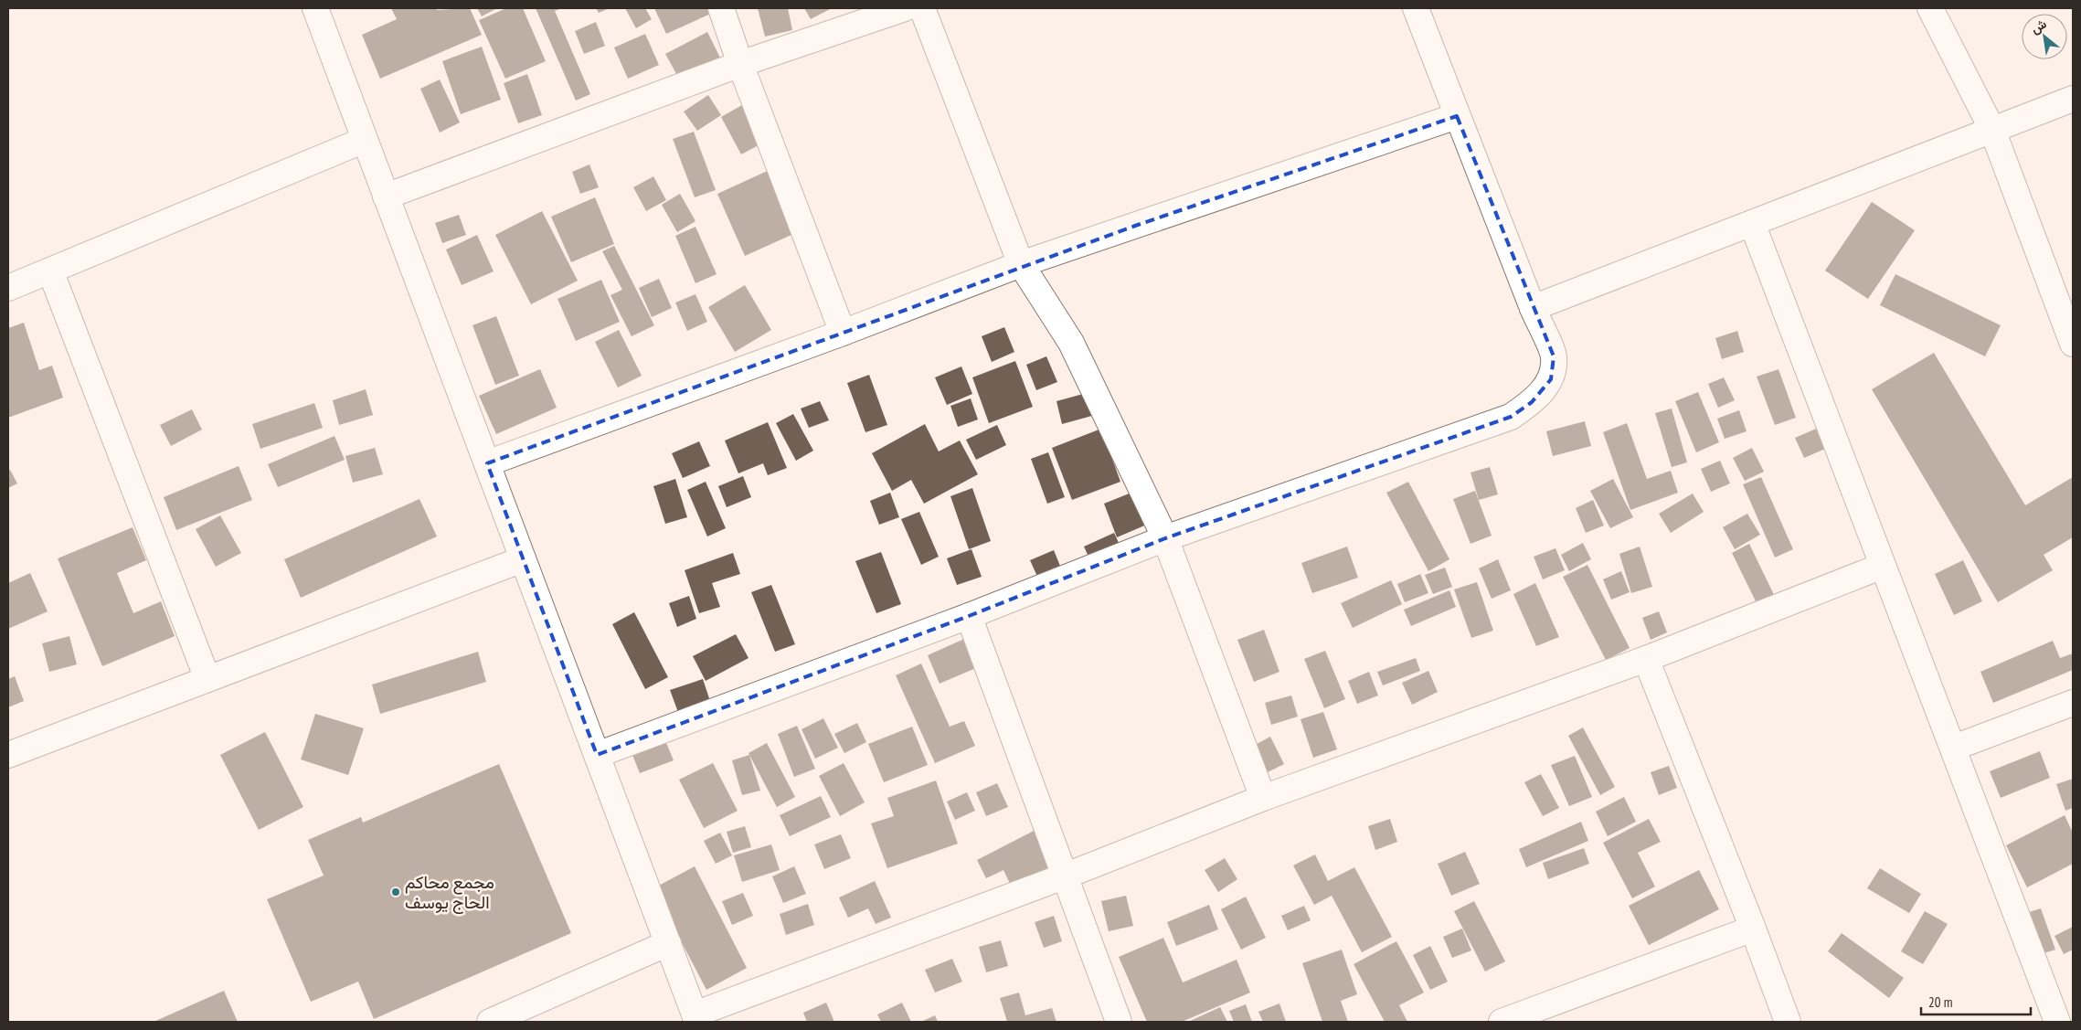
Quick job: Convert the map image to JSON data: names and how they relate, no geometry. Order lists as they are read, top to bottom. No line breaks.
{"places":["مجمع محاكم الحاج يوسف"],"scale_bar":"20 m","north":"top left"}
